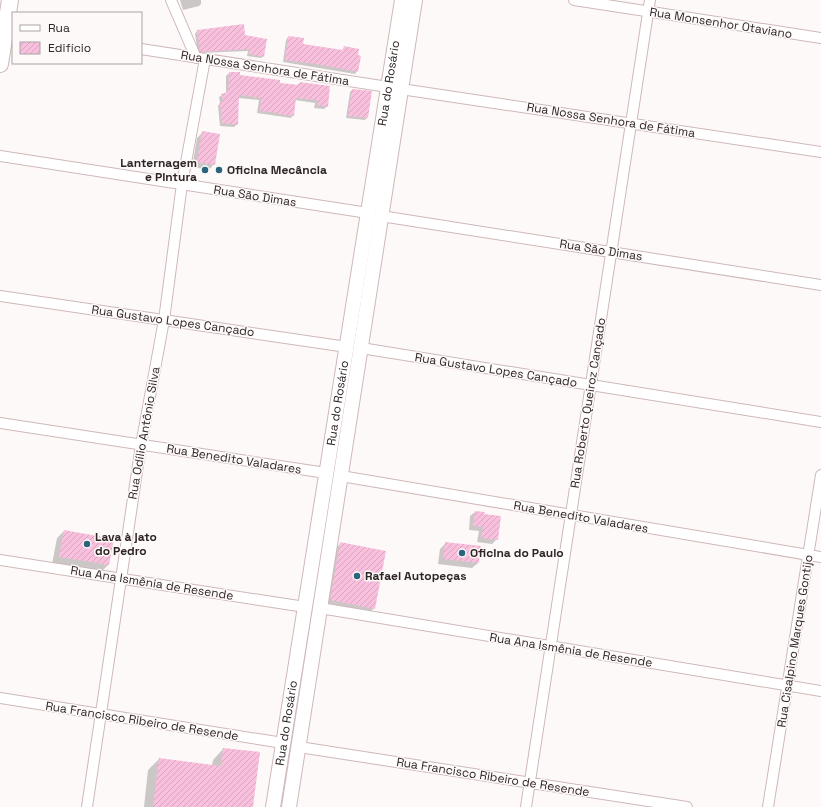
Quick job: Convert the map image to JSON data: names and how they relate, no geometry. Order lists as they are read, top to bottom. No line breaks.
{"streets":{"main road":["Rua do Rosário"],"street":["Rua Monsenhor Otaviano","Rua Nossa Senhora de Fátima","Rua São Dimas","Rua Gustavo Lopes Cançado","Rua Roberto Queiroz Cançado","Rua Odílio Antônio Silva","Rua Benedito Valadares","Rua Ana Ismênia de Resende","Rua Cisalpino Marques Gontijo","Rua Francisco Ribeiro de Resende"]},"crossings":[["Rua Monsenhor Otaviano","Rua Roberto Queiroz Cançado"],["Rua Nossa Senhora de Fátima","Rua do Rosário"],["Rua Nossa Senhora de Fátima","Rua Roberto Queiroz Cançado"],["Rua Nossa Senhora de Fátima","Rua Odílio Antônio Silva"],["Rua do Rosário","Rua São Dimas"],["Rua do Rosário","Rua Gustavo Lopes Cançado"],["Rua do Rosário","Rua Benedito Valadares"],["Rua do Rosário","Rua Ana Ismênia de Resende"],["Rua do Rosário","Rua Francisco Ribeiro de Resende"],["Rua São Dimas","Rua Roberto Queiroz Cançado"],["Rua São Dimas","Rua Odílio Antônio Silva"],["Rua Gustavo Lopes Cançado","Rua Roberto Queiroz Cançado"],["Rua Gustavo Lopes Cançado","Rua Odílio Antônio Silva"],["Rua Roberto Queiroz Cançado","Rua Benedito Valadares"],["Rua Roberto Queiroz Cançado","Rua Ana Ismênia de Resende"],["Rua Roberto Queiroz Cançado","Rua Francisco Ribeiro de Resende"],["Rua Odílio Antônio Silva","Rua Benedito Valadares"],["Rua Odílio Antônio Silva","Rua Ana Ismênia de Resende"],["Rua Odílio Antônio Silva","Rua Francisco Ribeiro de Resende"],["Rua Benedito Valadares","Rua Cisalpino Marques Gontijo"],["Rua Ana Ismênia de Resende","Rua Cisalpino Marques Gontijo"]],"places":["Lanternagem e Pintura","Oficina Mecância","Lava à jato do Pedro","Oficina do Paulo","Rafael Autopeças"],"legend":["Rua","Edifício"]}
